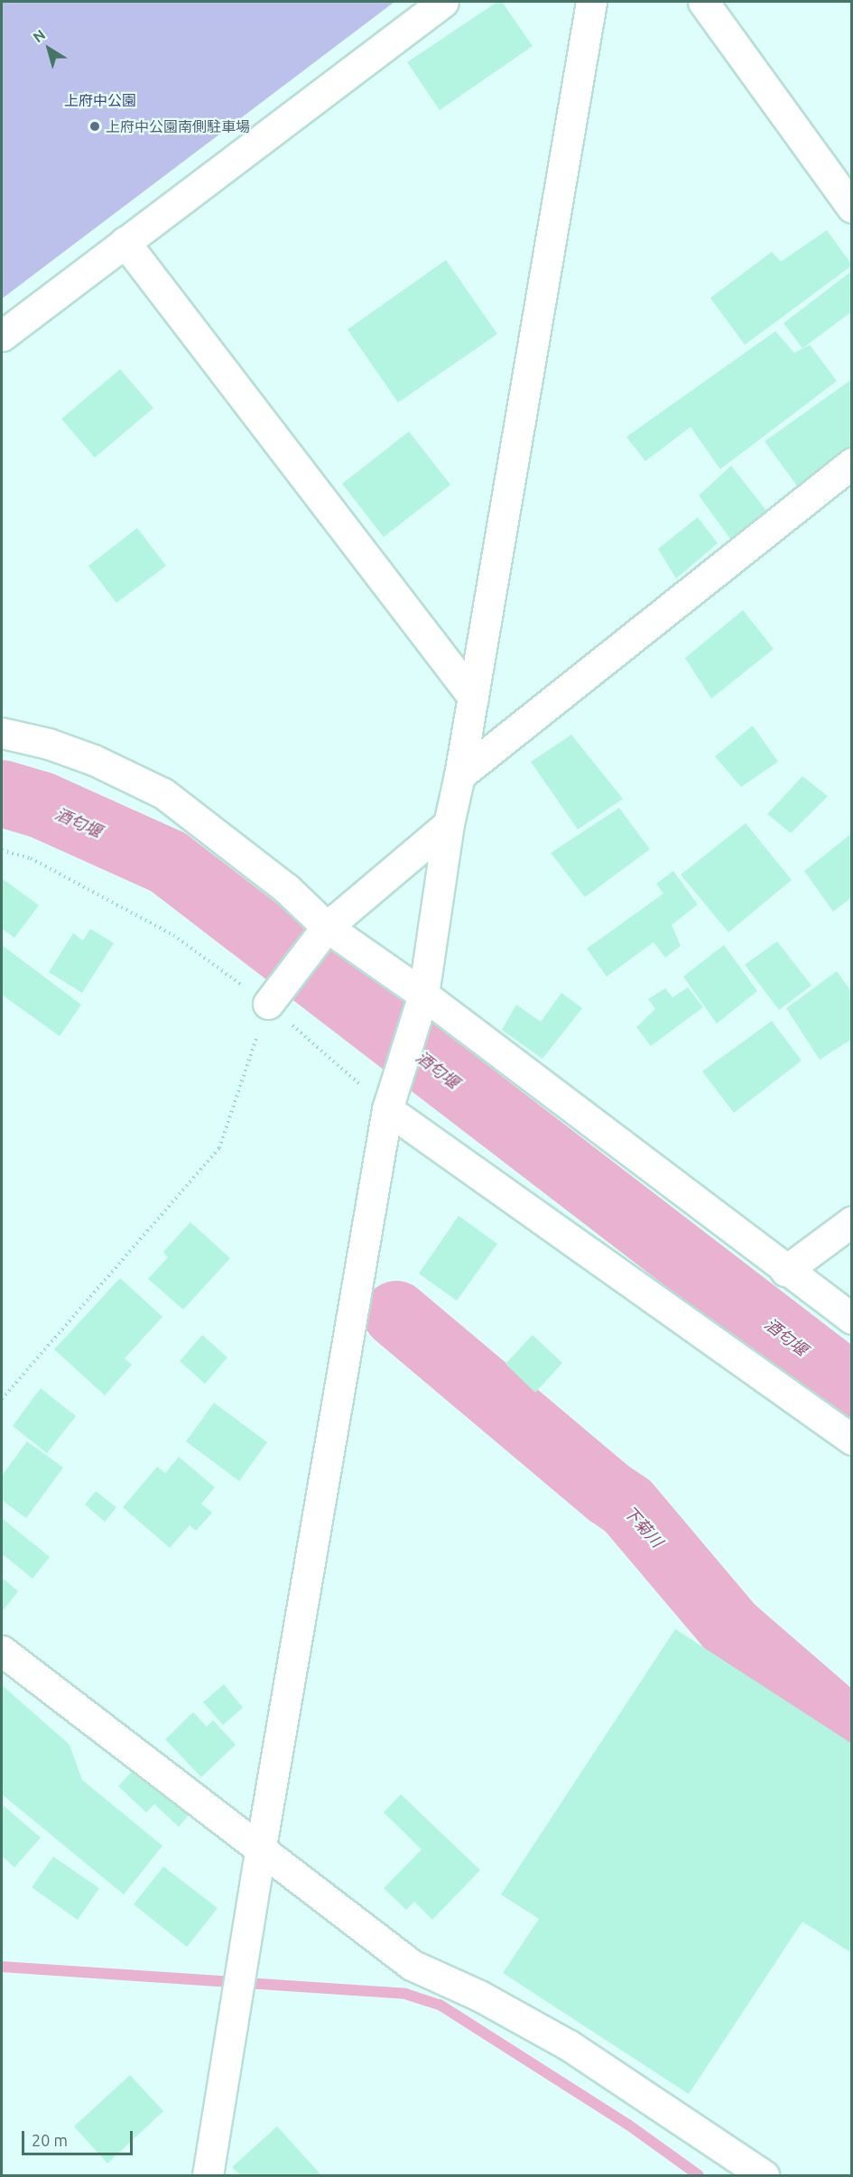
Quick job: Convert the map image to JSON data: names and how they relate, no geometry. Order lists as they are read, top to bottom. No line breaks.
{"water":["酒匂堰","下菊川"],"parks":["上府中公園"],"places":["上府中公園南側駐車場"],"scale_bar":"20 m","north":"top left"}
